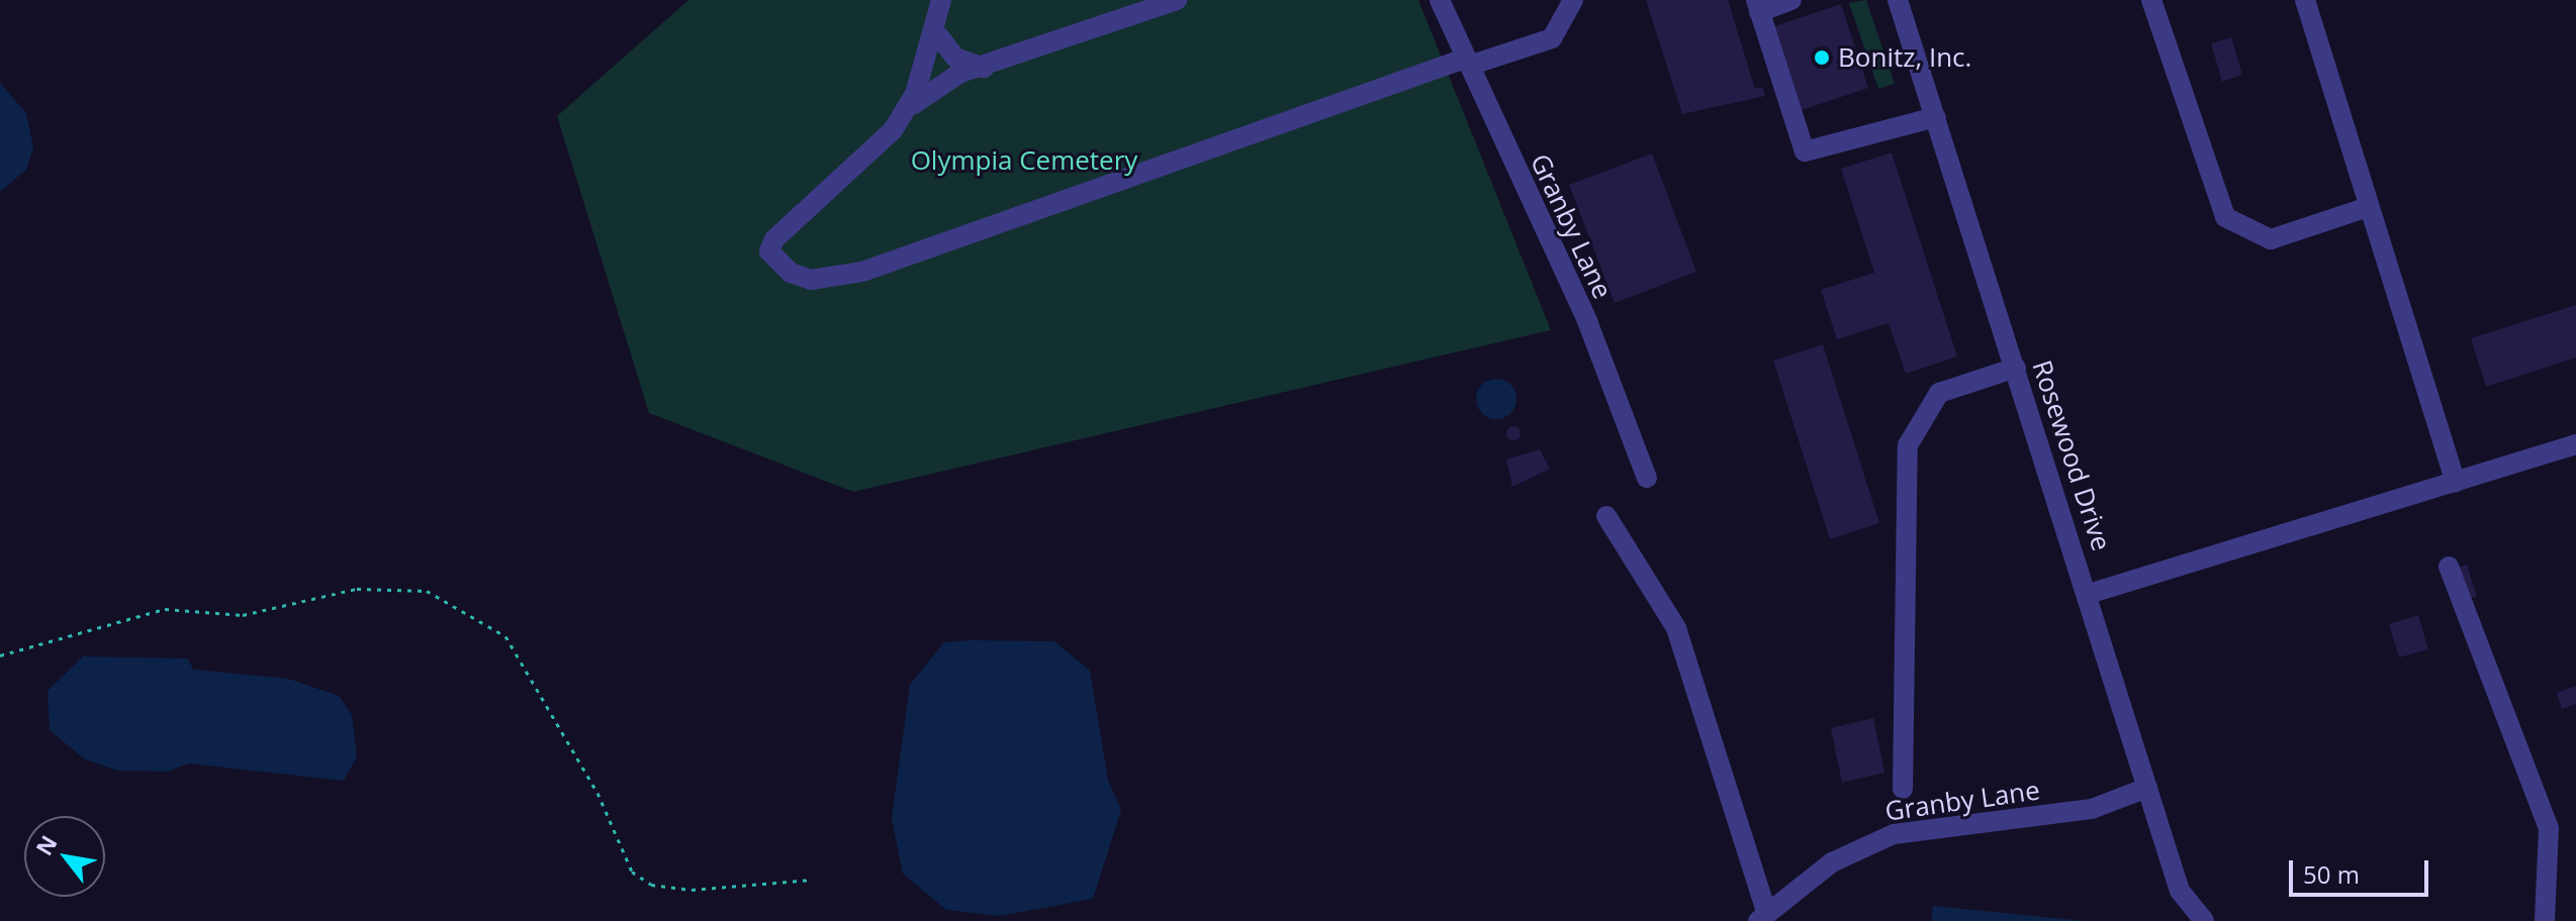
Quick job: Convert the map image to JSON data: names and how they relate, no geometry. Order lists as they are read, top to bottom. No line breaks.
{"streets":{"street":["Granby Lane","Rosewood Drive"]},"crossings":[["Granby Lane","Rosewood Drive"]],"parks":["Olympia Cemetery"],"places":["Bonitz, Inc."],"scale_bar":"50 m","north":"top left"}
